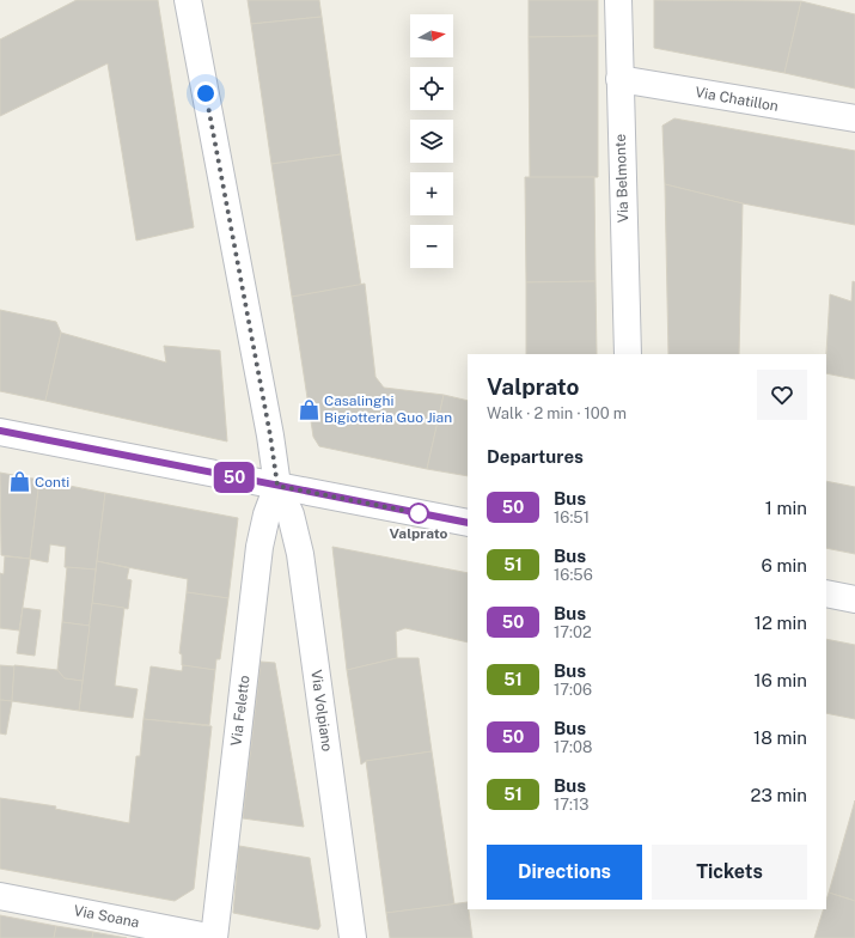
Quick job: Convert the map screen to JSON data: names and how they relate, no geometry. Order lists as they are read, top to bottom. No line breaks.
{"streets":{"street":["Via Chatillon","Via Belmonte","Via Feletto","Via Volpiano","Via Soana"]},"crossings":[["Via Chatillon","Via Belmonte"],["Via Feletto","Via Volpiano"],["Via Feletto","Via Soana"]],"places":{"shop":["Casalinghi Bigiotteria Guo Jian","Conti"],"other":["Valprato"]},"lines":["bus line 50"],"north":"right","page":{"on_map":"50","map_buttons":["+","−"],"heading":[["Valprato","Walk · 2 min · 100 m"],"Departures"],"list":[{"mark":"50","name":"Bus","note":"16:51","value":"1 min"},{"mark":"51","name":"Bus","note":"16:56","value":"6 min"},{"mark":"50","name":"Bus","note":"17:02","value":"12 min"},{"mark":"51","name":"Bus","note":"17:06","value":"16 min"},{"mark":"50","name":"Bus","note":"17:08","value":"18 min"},{"mark":"51","name":"Bus","note":"17:13","value":"23 min"}],"buttons":["Directions","Tickets"]}}
